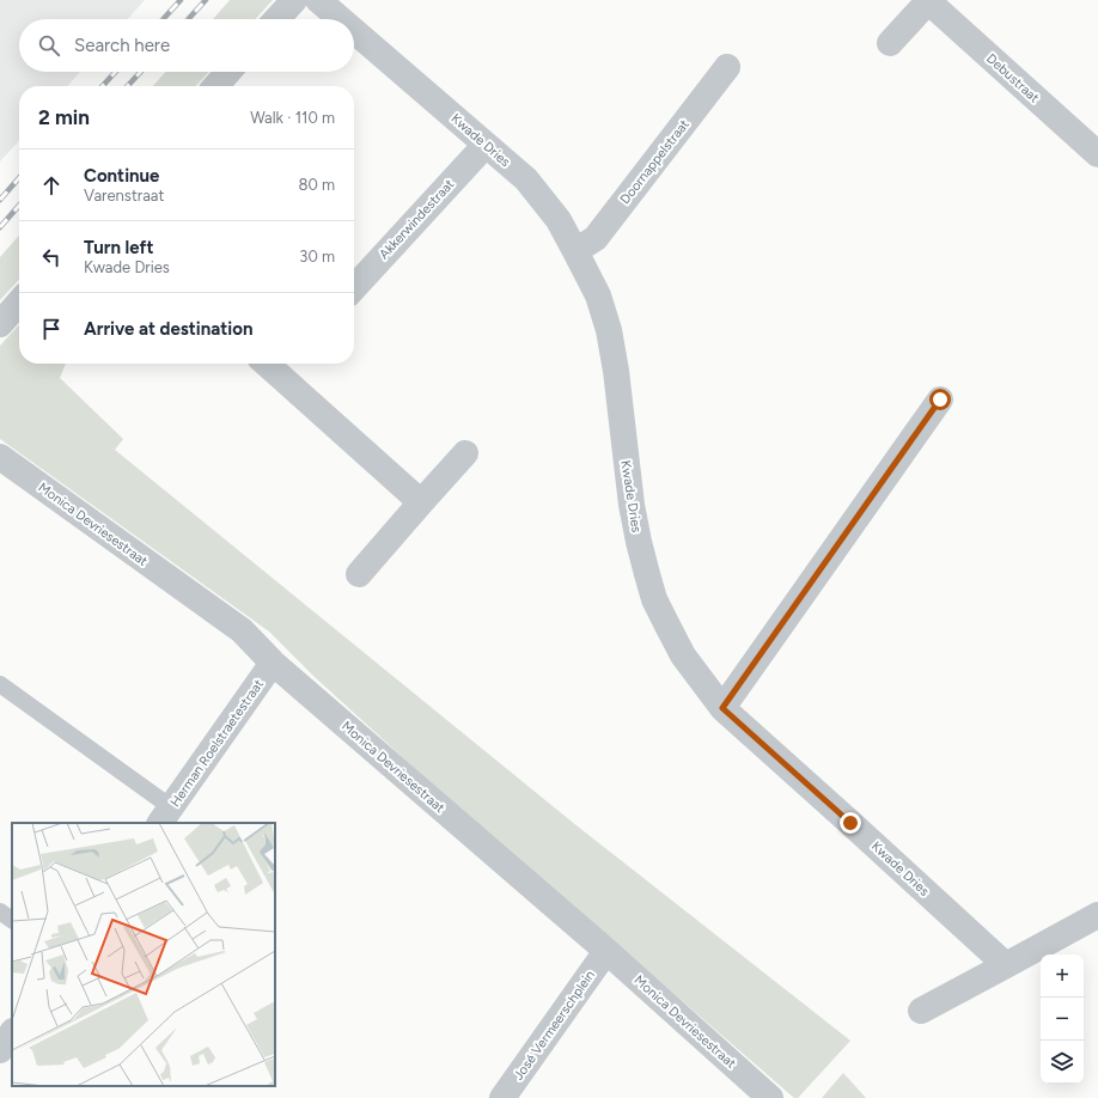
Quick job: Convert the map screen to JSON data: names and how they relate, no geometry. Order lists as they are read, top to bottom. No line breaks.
{"streets":{"street":["Debustraat","Kwade Dries","Doornappelstraat","Akkerwindestraat","Monica Devriesestraat","Herman Roelstraetestraat","José Vermeerschplein"]},"crossings":[["Kwade Dries","Doornappelstraat"],["Kwade Dries","Akkerwindestraat"],["Monica Devriesestraat","Herman Roelstraetestraat"],["Monica Devriesestraat","José Vermeerschplein"]],"page":{"search":"Search here","heading":["2 min","Walk · 110 m"],"list":[["Continue","Varenstraat","80 m"],["Turn left","Kwade Dries","30 m"],"Arrive at destination"],"map_buttons":["+","−"]}}
